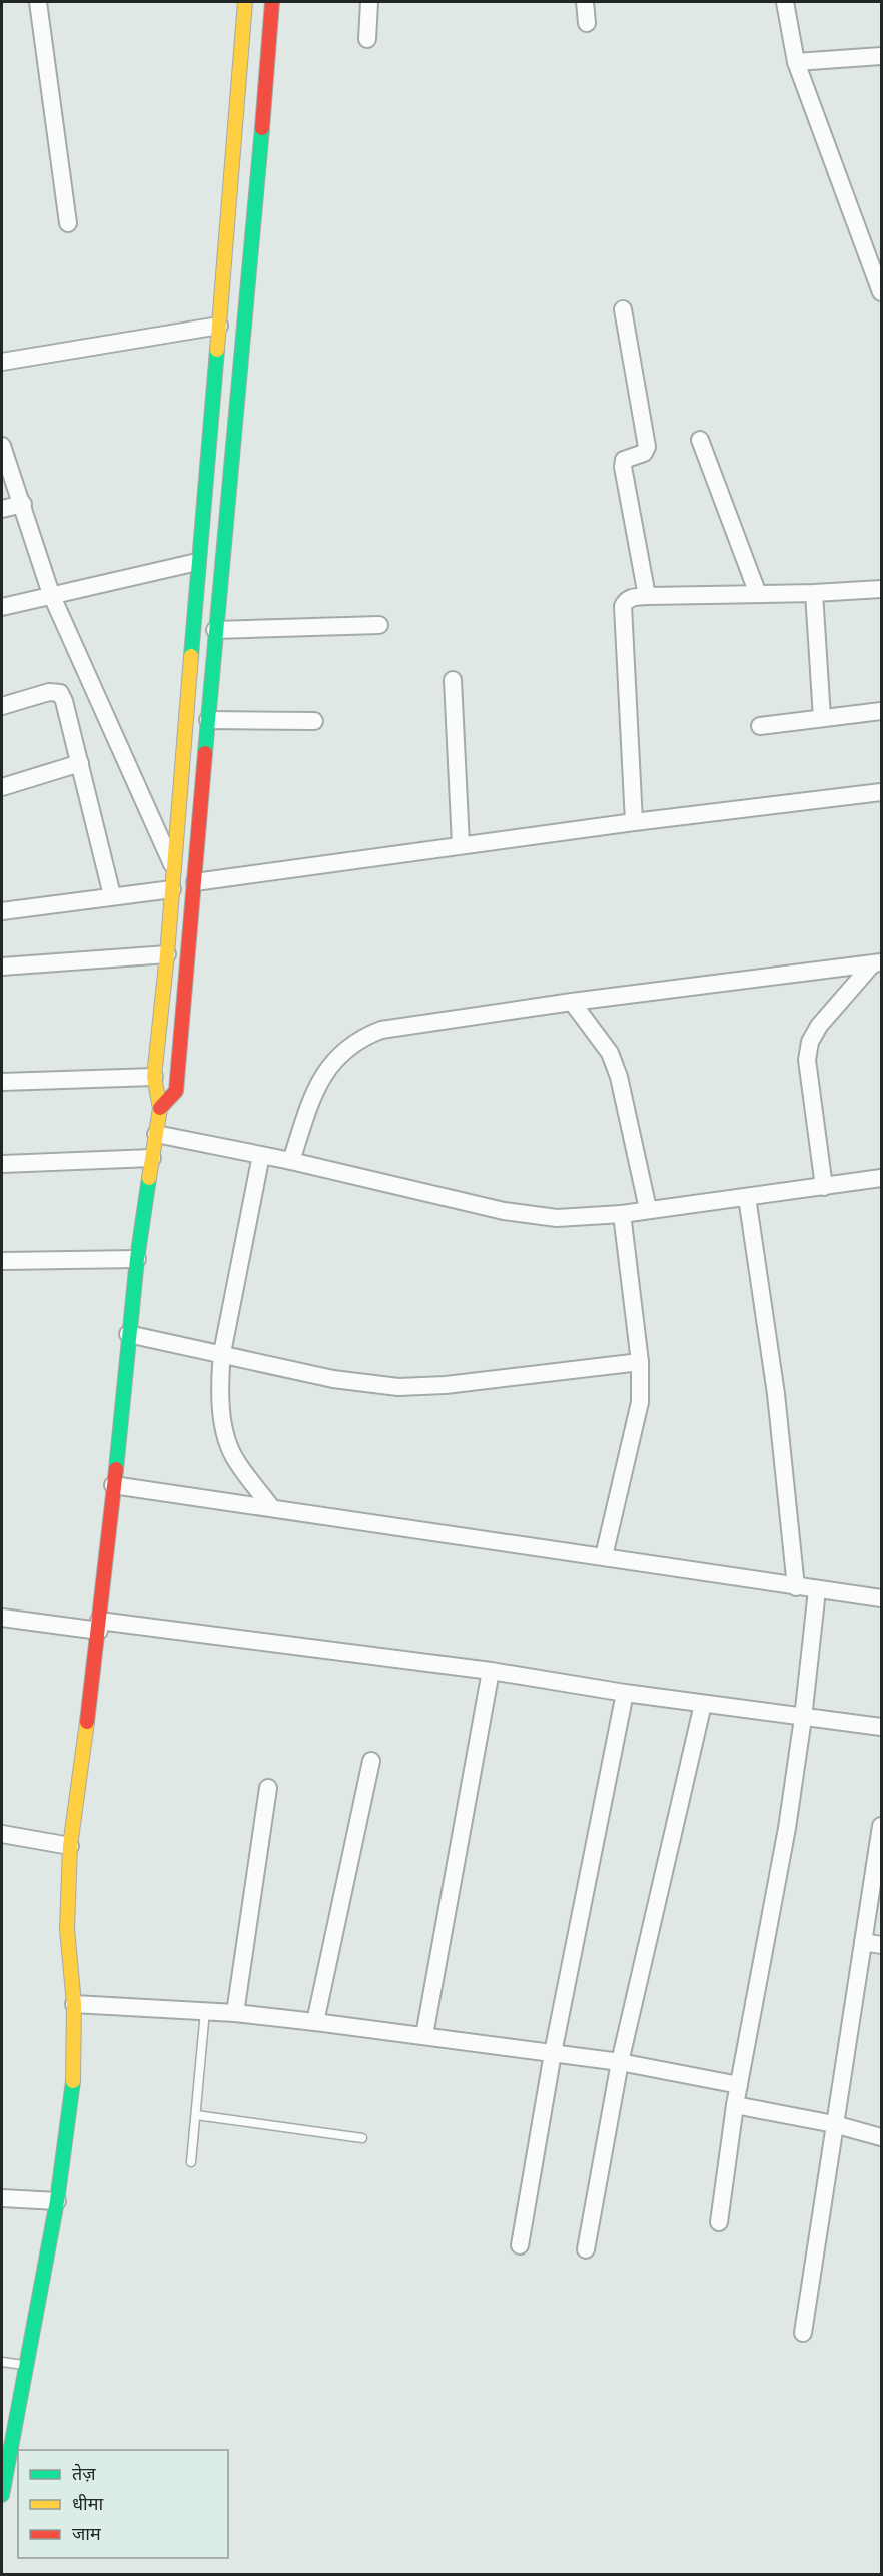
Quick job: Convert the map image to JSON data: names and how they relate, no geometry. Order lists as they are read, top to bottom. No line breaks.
{"legend":["तेज़","धीमा","जाम"]}
